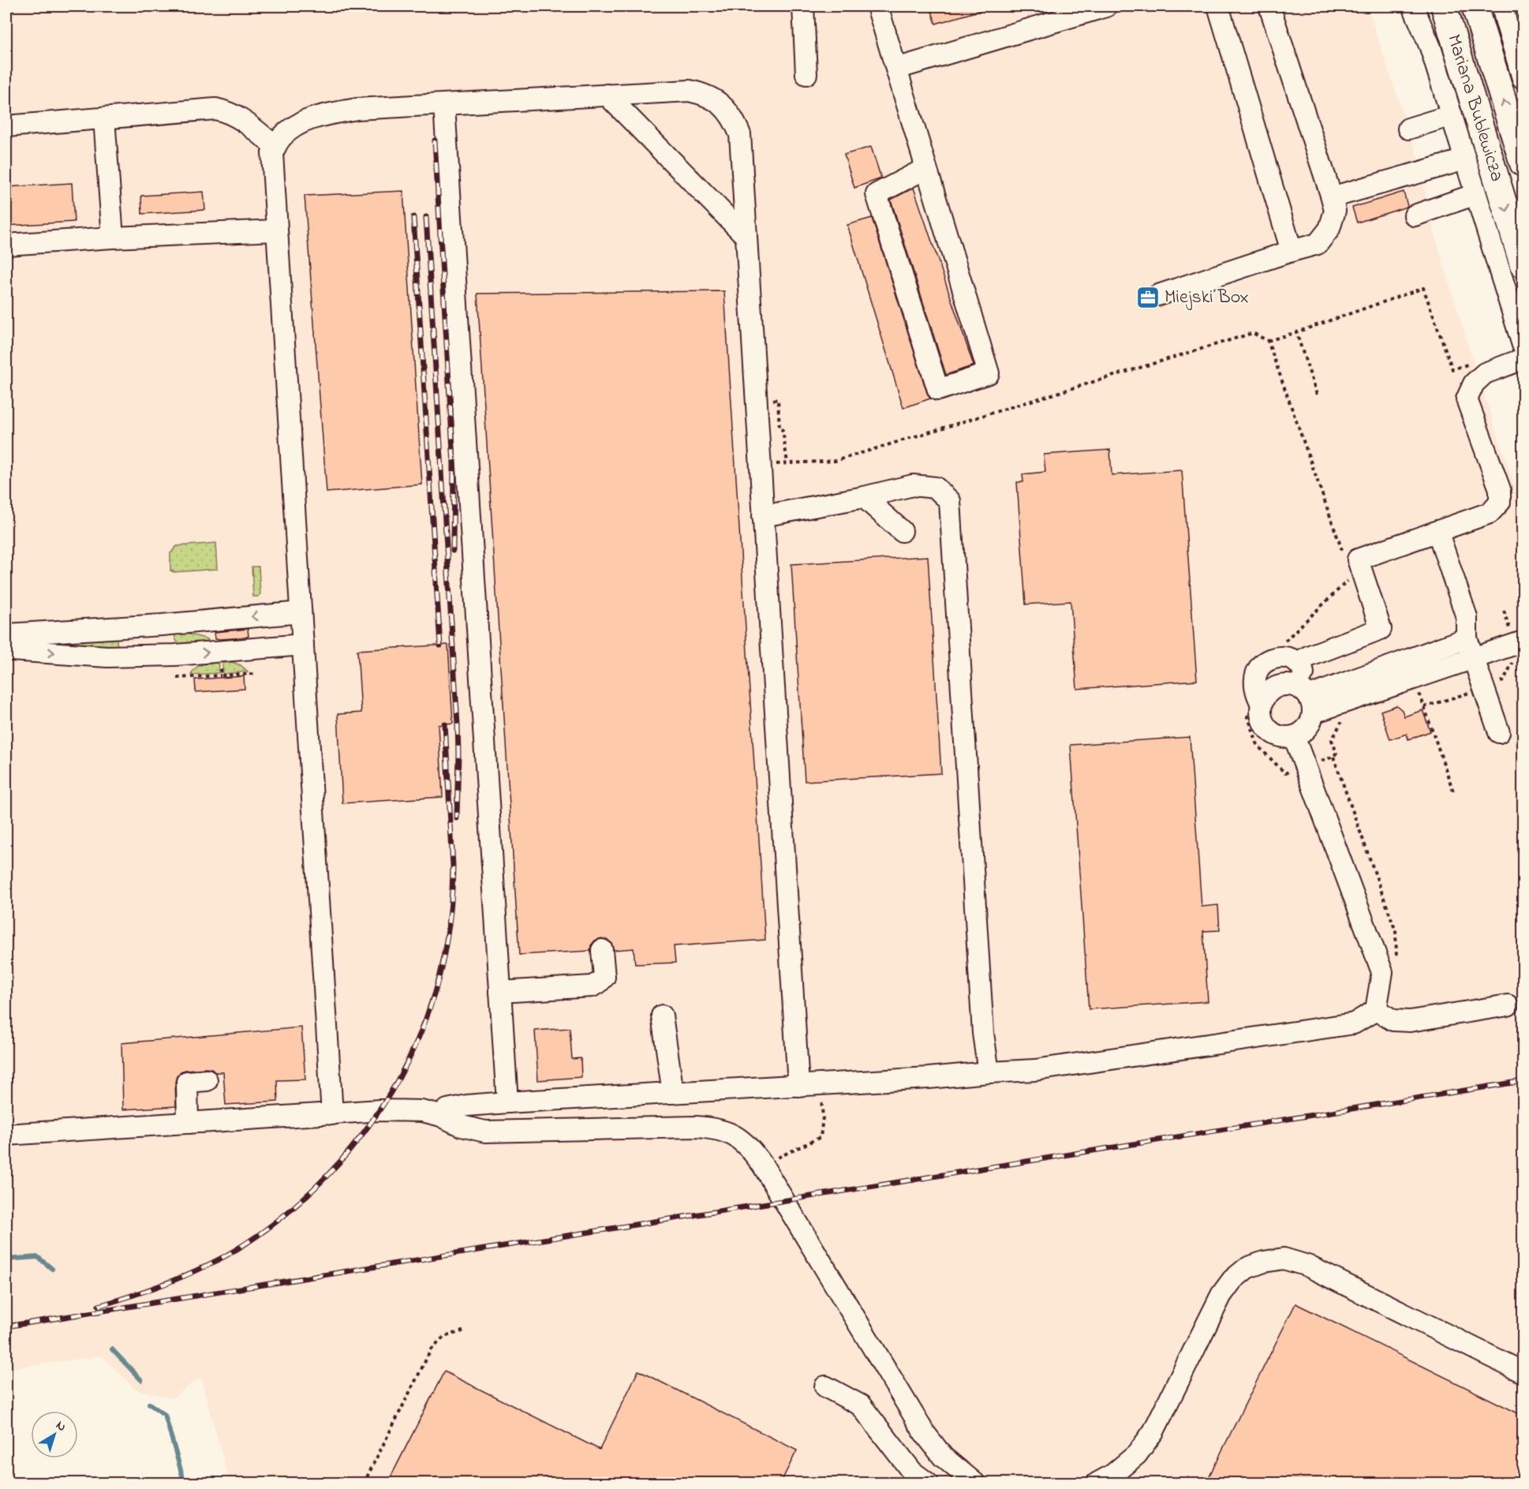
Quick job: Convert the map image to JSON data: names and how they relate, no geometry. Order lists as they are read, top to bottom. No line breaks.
{"streets":{"main road":["Mariana Bublewicza"]},"places":{"office":["Miejski Box"]},"north":"top right"}
